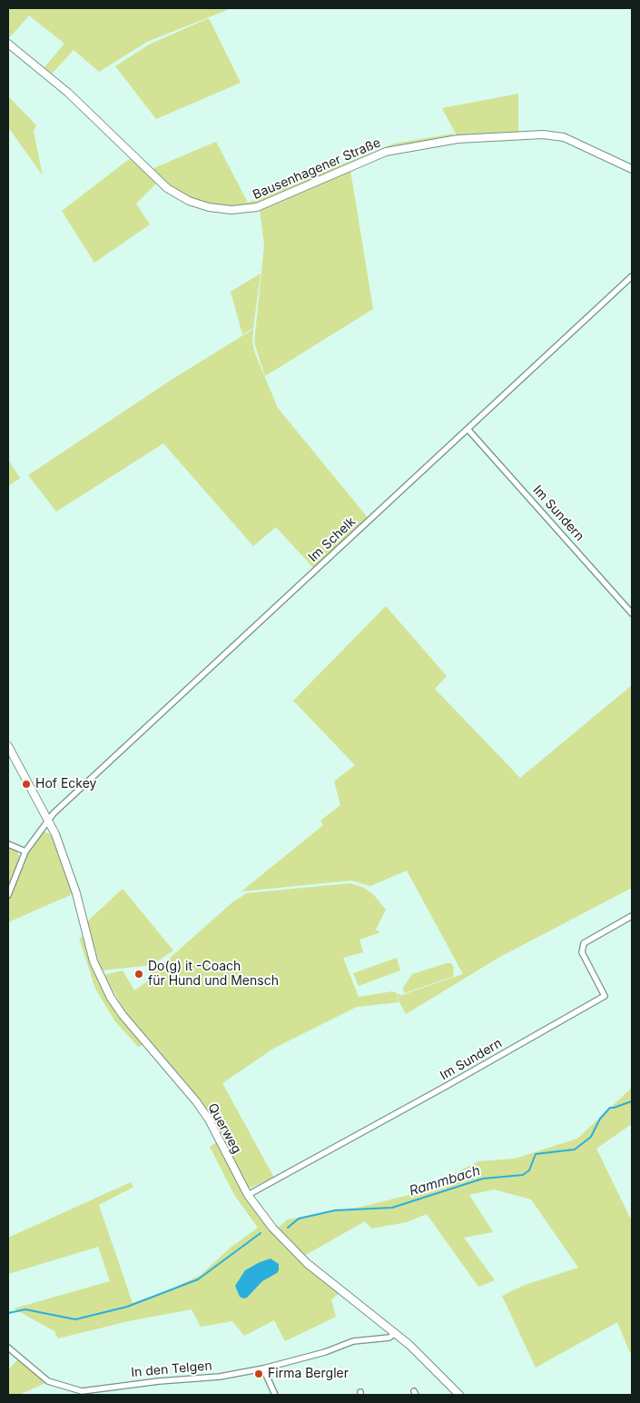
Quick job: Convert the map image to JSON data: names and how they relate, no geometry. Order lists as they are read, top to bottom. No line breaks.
{"streets":{"street":["Bausenhagener Straße","Im Sundern","Im Schelk","Querweg","In den Telgen"]},"crossings":[["Im Sundern","Im Schelk"],["Im Sundern","Querweg"],["Im Schelk","Querweg"],["Querweg","In den Telgen"]],"water":["Rammbach"],"places":["Hof Eckey","Do(g) it -Coach für Hund und Mensch","Firma Bergler"]}
